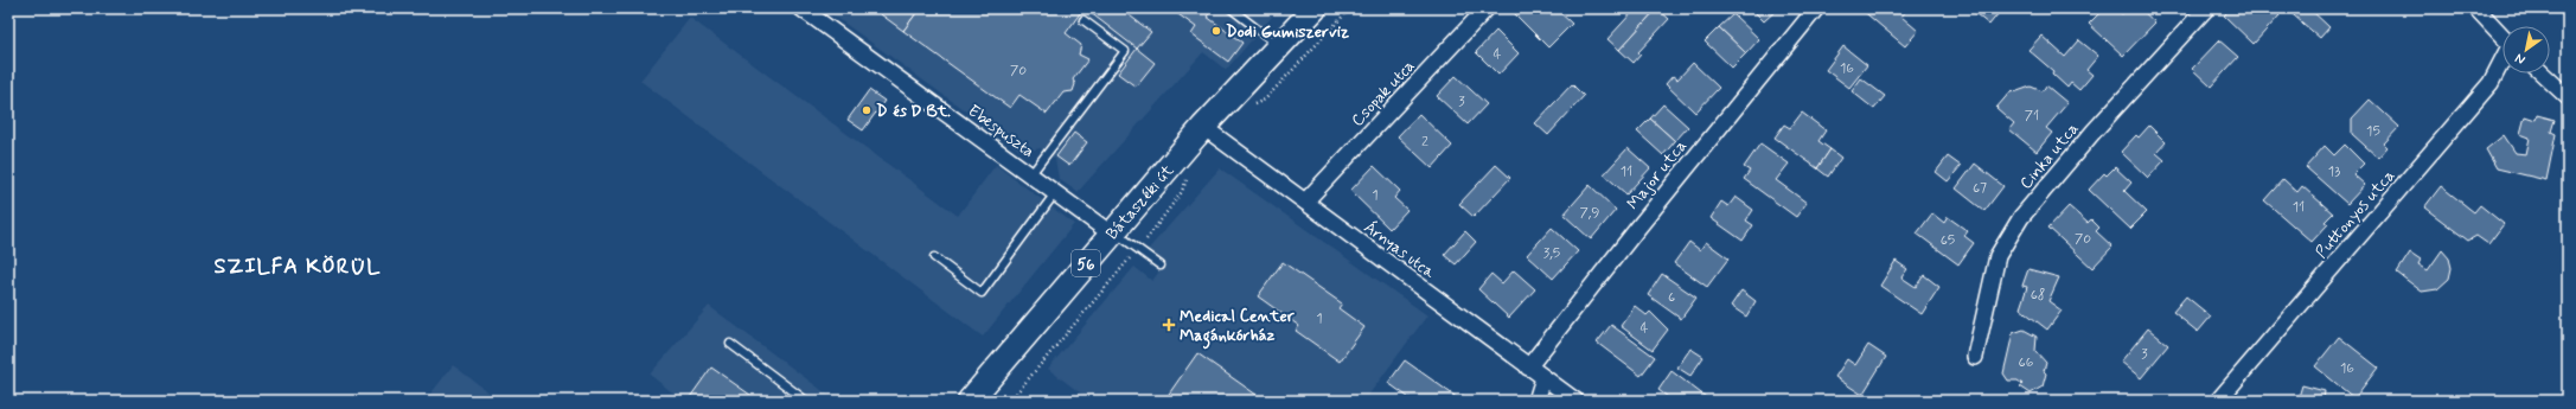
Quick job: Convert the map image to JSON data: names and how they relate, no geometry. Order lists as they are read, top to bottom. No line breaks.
{"streets":{"main road":["Bátaszéki út","56"],"street":["Csopak utca","Ebespuszta","Cinka utca","Major utca","Puttonyos utca","Árnyas utca"]},"crossings":[["Csopak utca","Árnyas utca"],["Ebespuszta","Bátaszéki út"],["Major utca","Árnyas utca"],["Bátaszéki út","Árnyas utca"]],"districts":["SZILFA KÖRÜL"],"places":{"other":["Dodi Gumiszerviz","D és D Bt."],"health":["Medical Center Magánkórház"]},"house_numbers":["4","16","70","3","71","15","2","11","13","67","1","11","7,9","70","65","3,5","68","6","1","4","3","66","16"],"north":"bottom left"}
